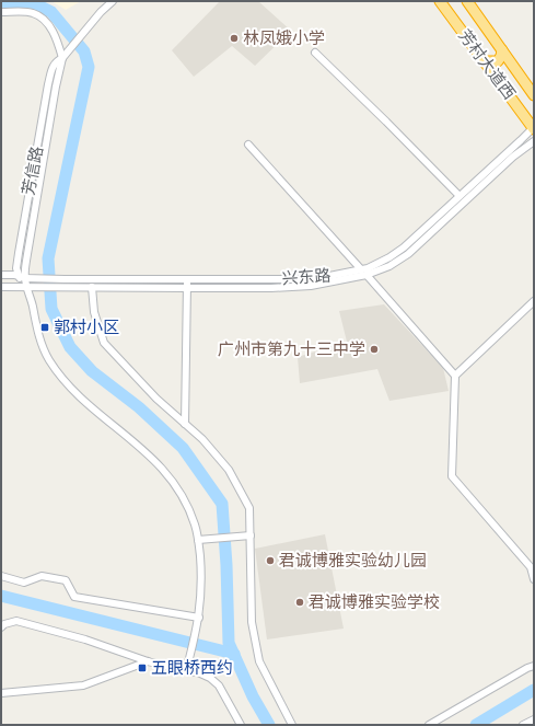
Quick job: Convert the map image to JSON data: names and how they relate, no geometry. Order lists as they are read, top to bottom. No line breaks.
{"streets":{"highway":["芳村大道西"],"street":["芳信路","兴东路"]},"crossings":[["芳村大道西","兴东路"],["芳信路","兴东路"]],"places":{"other":["林凤娥小学","广州市第九十三中学","君诚博雅实验幼儿园","君诚博雅实验学校"],"transit":["郭村小区","五眼桥西约"]}}
